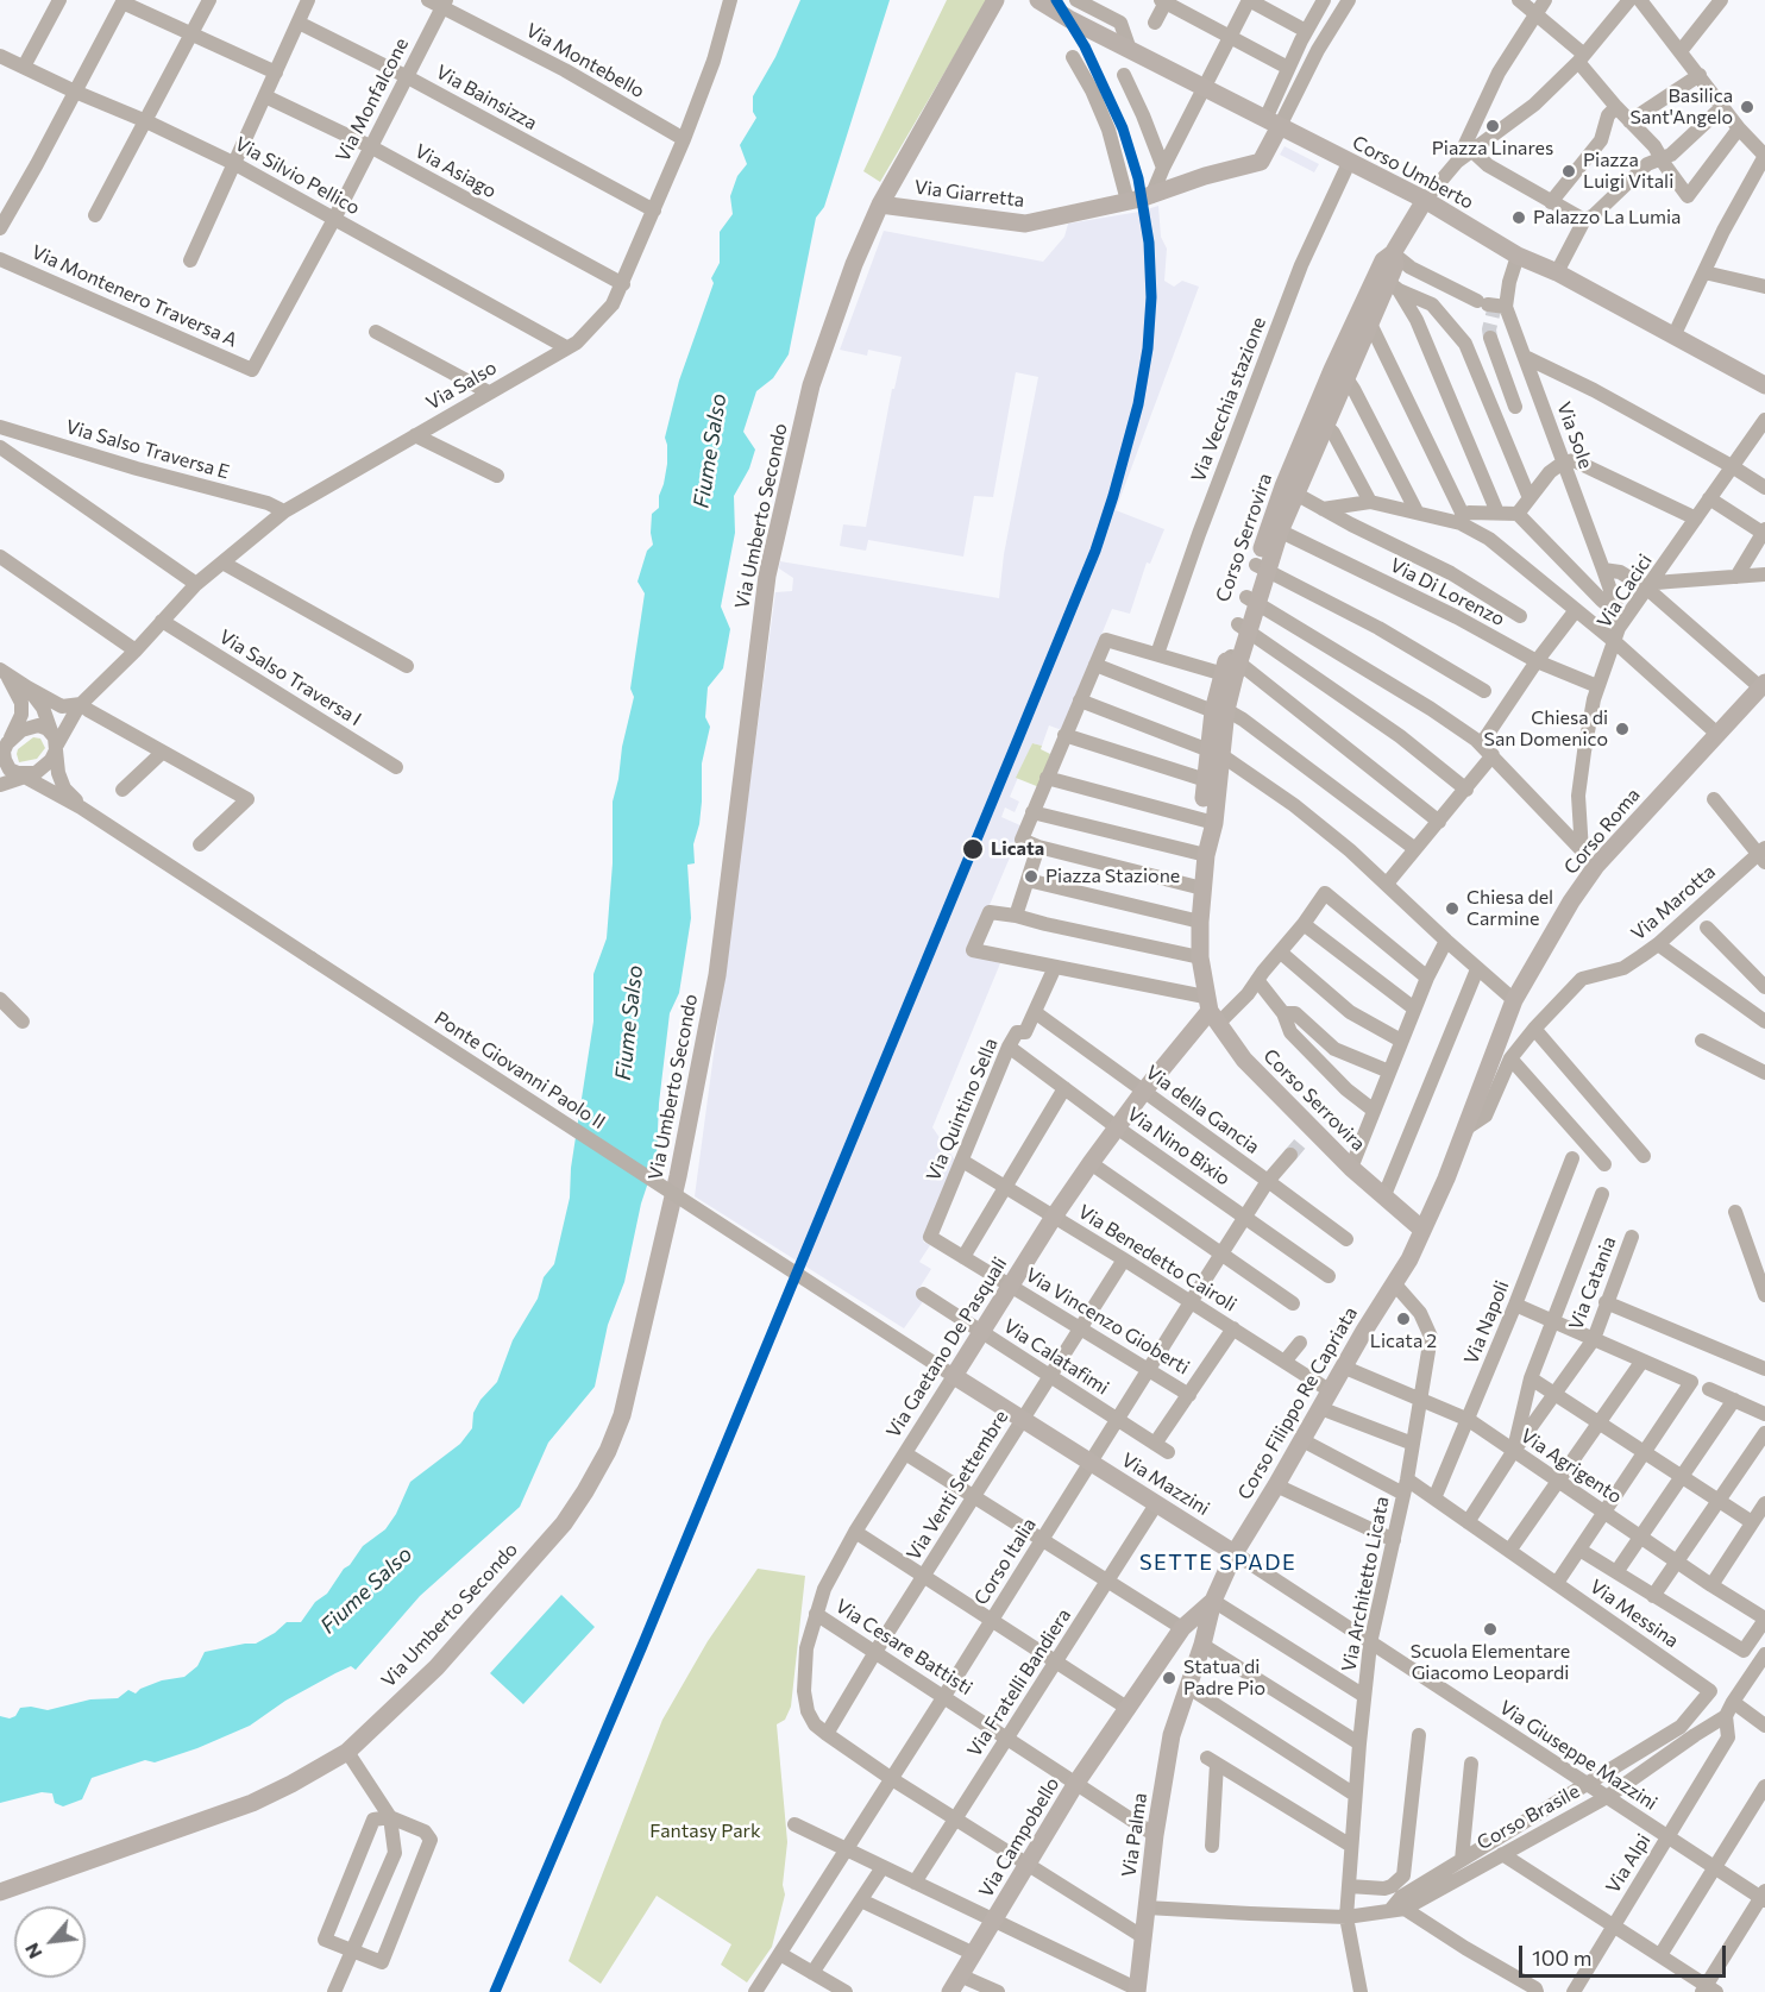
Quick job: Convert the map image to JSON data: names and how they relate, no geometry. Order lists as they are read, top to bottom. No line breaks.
{"streets":{"main road":["Corso Umberto","Via Giarretta","Via Umberto Secondo","Corso Serrovira","Corso Roma","Via Gaetano De Pasquali","Corso Filippo Re Capriata","Via Mazzini","Via Palma","Via Campobello"],"street":["Via Montebello","Via Bainsizza","Via Monfalcone","Via Asiago","Via Silvio Pellico","Via Montenero Traversa A","Via Salso","Via Vecchia stazione","Via Sole","Via Salso Traversa E","Via Cacici","Via Di Lorenzo","Via Salso Traversa I","Via Marotta","Ponte Giovanni Paolo II","Via Quintino Sella","Via della Gancia","Via Nino Bixio","Via Benedetto Cairoli","Via Catania","Via Vincenzo Gioberti","Via Napoli","Via Calatafimi","Via Agrigento","Via Venti Settembre","Corso Italia","Via Architetto Licata","Via Messina","Via Cesare Battisti","Via Fratelli Bandiera","Via Giuseppe Mazzini","Corso Brasile","Via Alpi"]},"crossings":[["Via Montebello","Via Monfalcone"],["Via Montebello","Via Salso"],["Via Bainsizza","Via Monfalcone"],["Via Bainsizza","Via Salso"],["Via Monfalcone","Via Asiago"],["Via Monfalcone","Via Silvio Pellico"],["Via Monfalcone","Via Montenero Traversa A"],["Via Asiago","Via Salso"],["Corso Umberto","Via Giarretta"],["Corso Umberto","Via Vecchia stazione"],["Corso Umberto","Corso Serrovira"],["Via Silvio Pellico","Via Salso"],["Via Giarretta","Via Umberto Secondo"],["Via Salso","Via Salso Traversa E"],["Via Salso","Via Salso Traversa I"],["Via Sole","Via Cacici"],["Corso Serrovira","Via Di Lorenzo"],["Corso Serrovira","Corso Roma"],["Corso Serrovira","Via Gaetano De Pasquali"],["Corso Serrovira","Corso Filippo Re Capriata"],["Via Cacici","Via Di Lorenzo"],["Corso Roma","Via Marotta"],["Corso Roma","Corso Filippo Re Capriata"],["Ponte Giovanni Paolo II","Via Mazzini"],["Via Quintino Sella","Via della Gancia"],["Via Quintino Sella","Via Nino Bixio"],["Via Quintino Sella","Via Benedetto Cairoli"],["Via Quintino Sella","Via Vincenzo Gioberti"],["Via della Gancia","Via Gaetano De Pasquali"],["Via della Gancia","Corso Italia"],["Via Nino Bixio","Via Gaetano De Pasquali"],["Via Nino Bixio","Corso Italia"],["Via Benedetto Cairoli","Via Gaetano De Pasquali"],["Via Benedetto Cairoli","Corso Filippo Re Capriata"],["Via Benedetto Cairoli","Via Venti Settembre"],["Via Benedetto Cairoli","Corso Italia"],["Via Catania","Via Agrigento"],["Via Catania","Via Messina"],["Via Vincenzo Gioberti","Via Gaetano De Pasquali"],["Via Vincenzo Gioberti","Via Venti Settembre"],["Via Vincenzo Gioberti","Corso Italia"],["Via Napoli","Via Agrigento"],["Via Napoli","Via Messina"],["Via Gaetano De Pasquali","Via Calatafimi"],["Via Gaetano De Pasquali","Via Mazzini"],["Via Gaetano De Pasquali","Via Venti Settembre"],["Via Gaetano De Pasquali","Via Cesare Battisti"],["Via Calatafimi","Via Venti Settembre"],["Via Calatafimi","Corso Italia"],["Corso Filippo Re Capriata","Via Agrigento"],["Corso Filippo Re Capriata","Via Mazzini"],["Corso Filippo Re Capriata","Via Architetto Licata"],["Corso Filippo Re Capriata","Via Messina"],["Corso Filippo Re Capriata","Via Palma"],["Corso Filippo Re Capriata","Via Campobello"],["Via Agrigento","Via Architetto Licata"],["Via Mazzini","Via Venti Settembre"],["Via Mazzini","Corso Italia"],["Via Mazzini","Via Architetto Licata"],["Via Mazzini","Via Fratelli Bandiera"],["Via Mazzini","Via Giuseppe Mazzini"],["Via Venti Settembre","Via Cesare Battisti"],["Corso Italia","Via Cesare Battisti"],["Via Architetto Licata","Via Messina"],["Via Architetto Licata","Via Giuseppe Mazzini"],["Via Architetto Licata","Corso Brasile"],["Via Messina","Via Giuseppe Mazzini"],["Via Messina","Corso Brasile"],["Via Cesare Battisti","Via Fratelli Bandiera"],["Via Cesare Battisti","Via Palma"],["Via Cesare Battisti","Via Campobello"],["Via Giuseppe Mazzini","Corso Brasile"],["Via Giuseppe Mazzini","Via Alpi"],["Corso Brasile","Via Palma"],["Corso Brasile","Via Alpi"]],"districts":["SETTE SPADE"],"water":["Fiume Salso"],"parks":["Fantasy Park"],"places":["Basilica Sant'Angelo","Piazza Linares","Piazza Luigi Vitali","Palazzo La Lumia","Chiesa di San Domenico","Licata","Piazza Stazione","Chiesa del Carmine","Licata 2","Scuola Elementare Giacomo Leopardi","Statua di Padre Pio"],"scale_bar":"100 m","north":"bottom left"}
